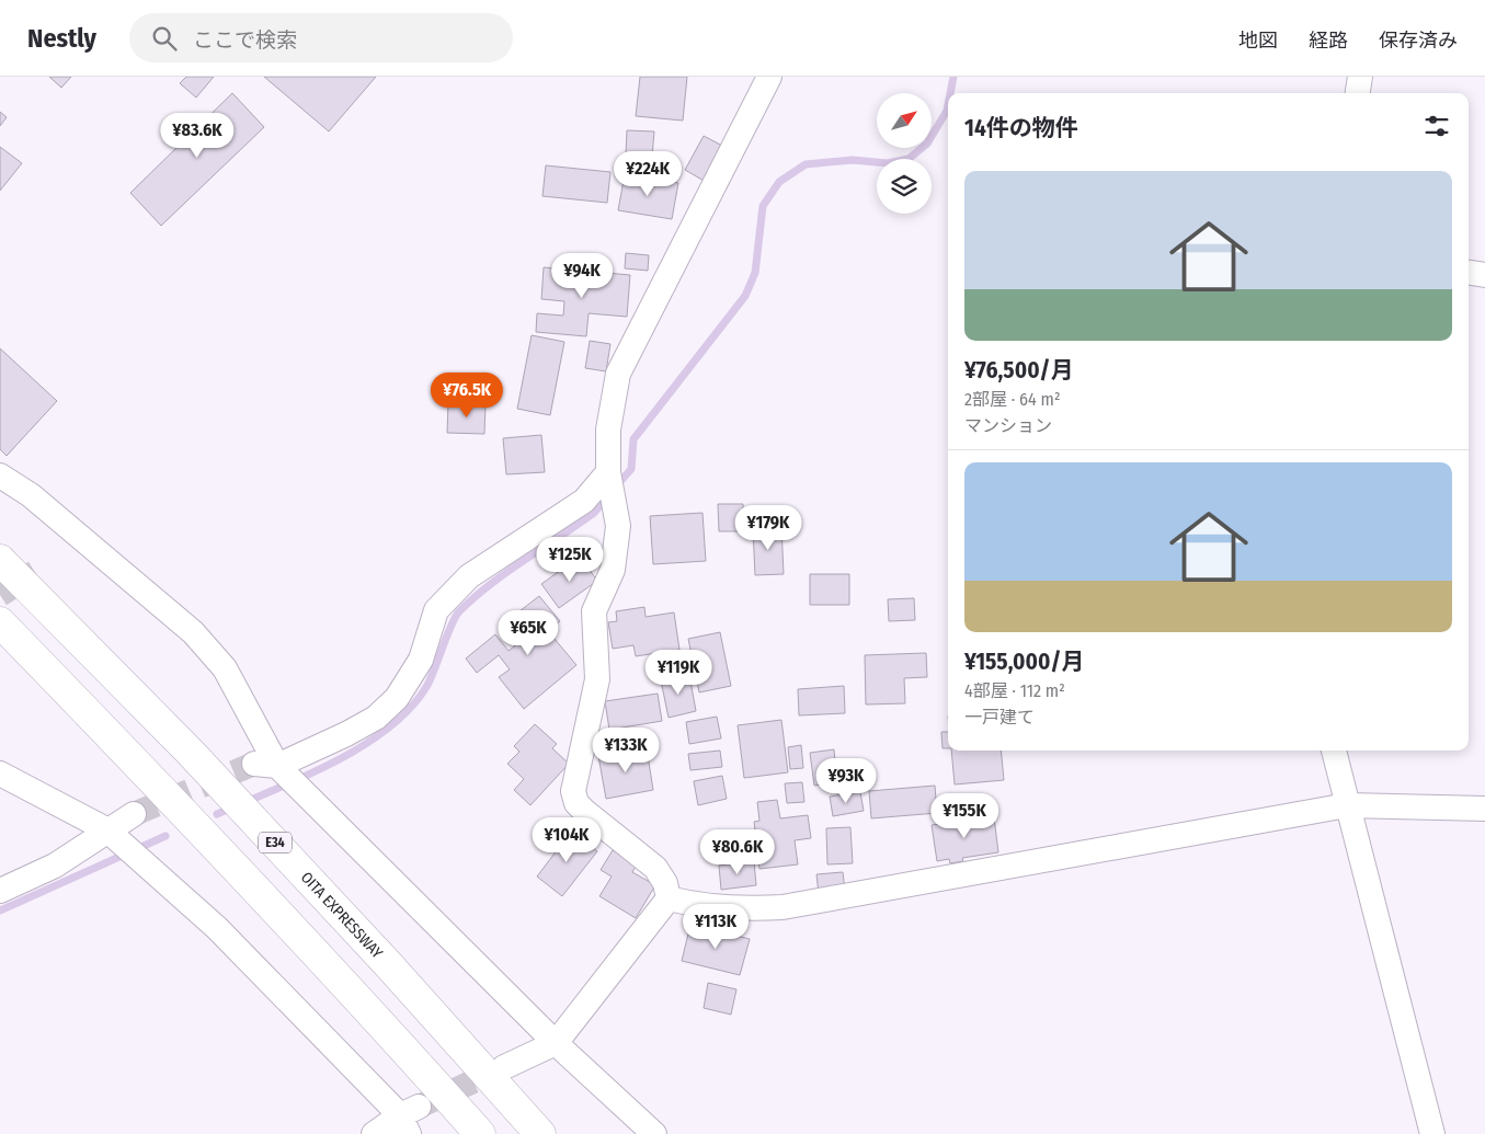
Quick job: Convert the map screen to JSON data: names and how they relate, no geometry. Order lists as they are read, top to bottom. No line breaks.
{"streets":{"highway":["E34","OITA EXPRESSWAY"]},"north":"top right","page":{"header":"Nestly","search":"ここで検索","nav":["地図","経路","保存済み"],"heading":"14件の物件","price":["¥83.6K","¥224K","¥94K","¥76.5K","¥179K","¥125K","¥65K","¥119K","¥133K","¥93K","¥155K","¥104K","¥80.6K","¥113K"],"list":[{"name":"¥76,500/月","note":"2部屋 · 64 m² · マンション"},{"name":"¥155,000/月","note":"4部屋 · 112 m² · 一戸建て"}]}}
